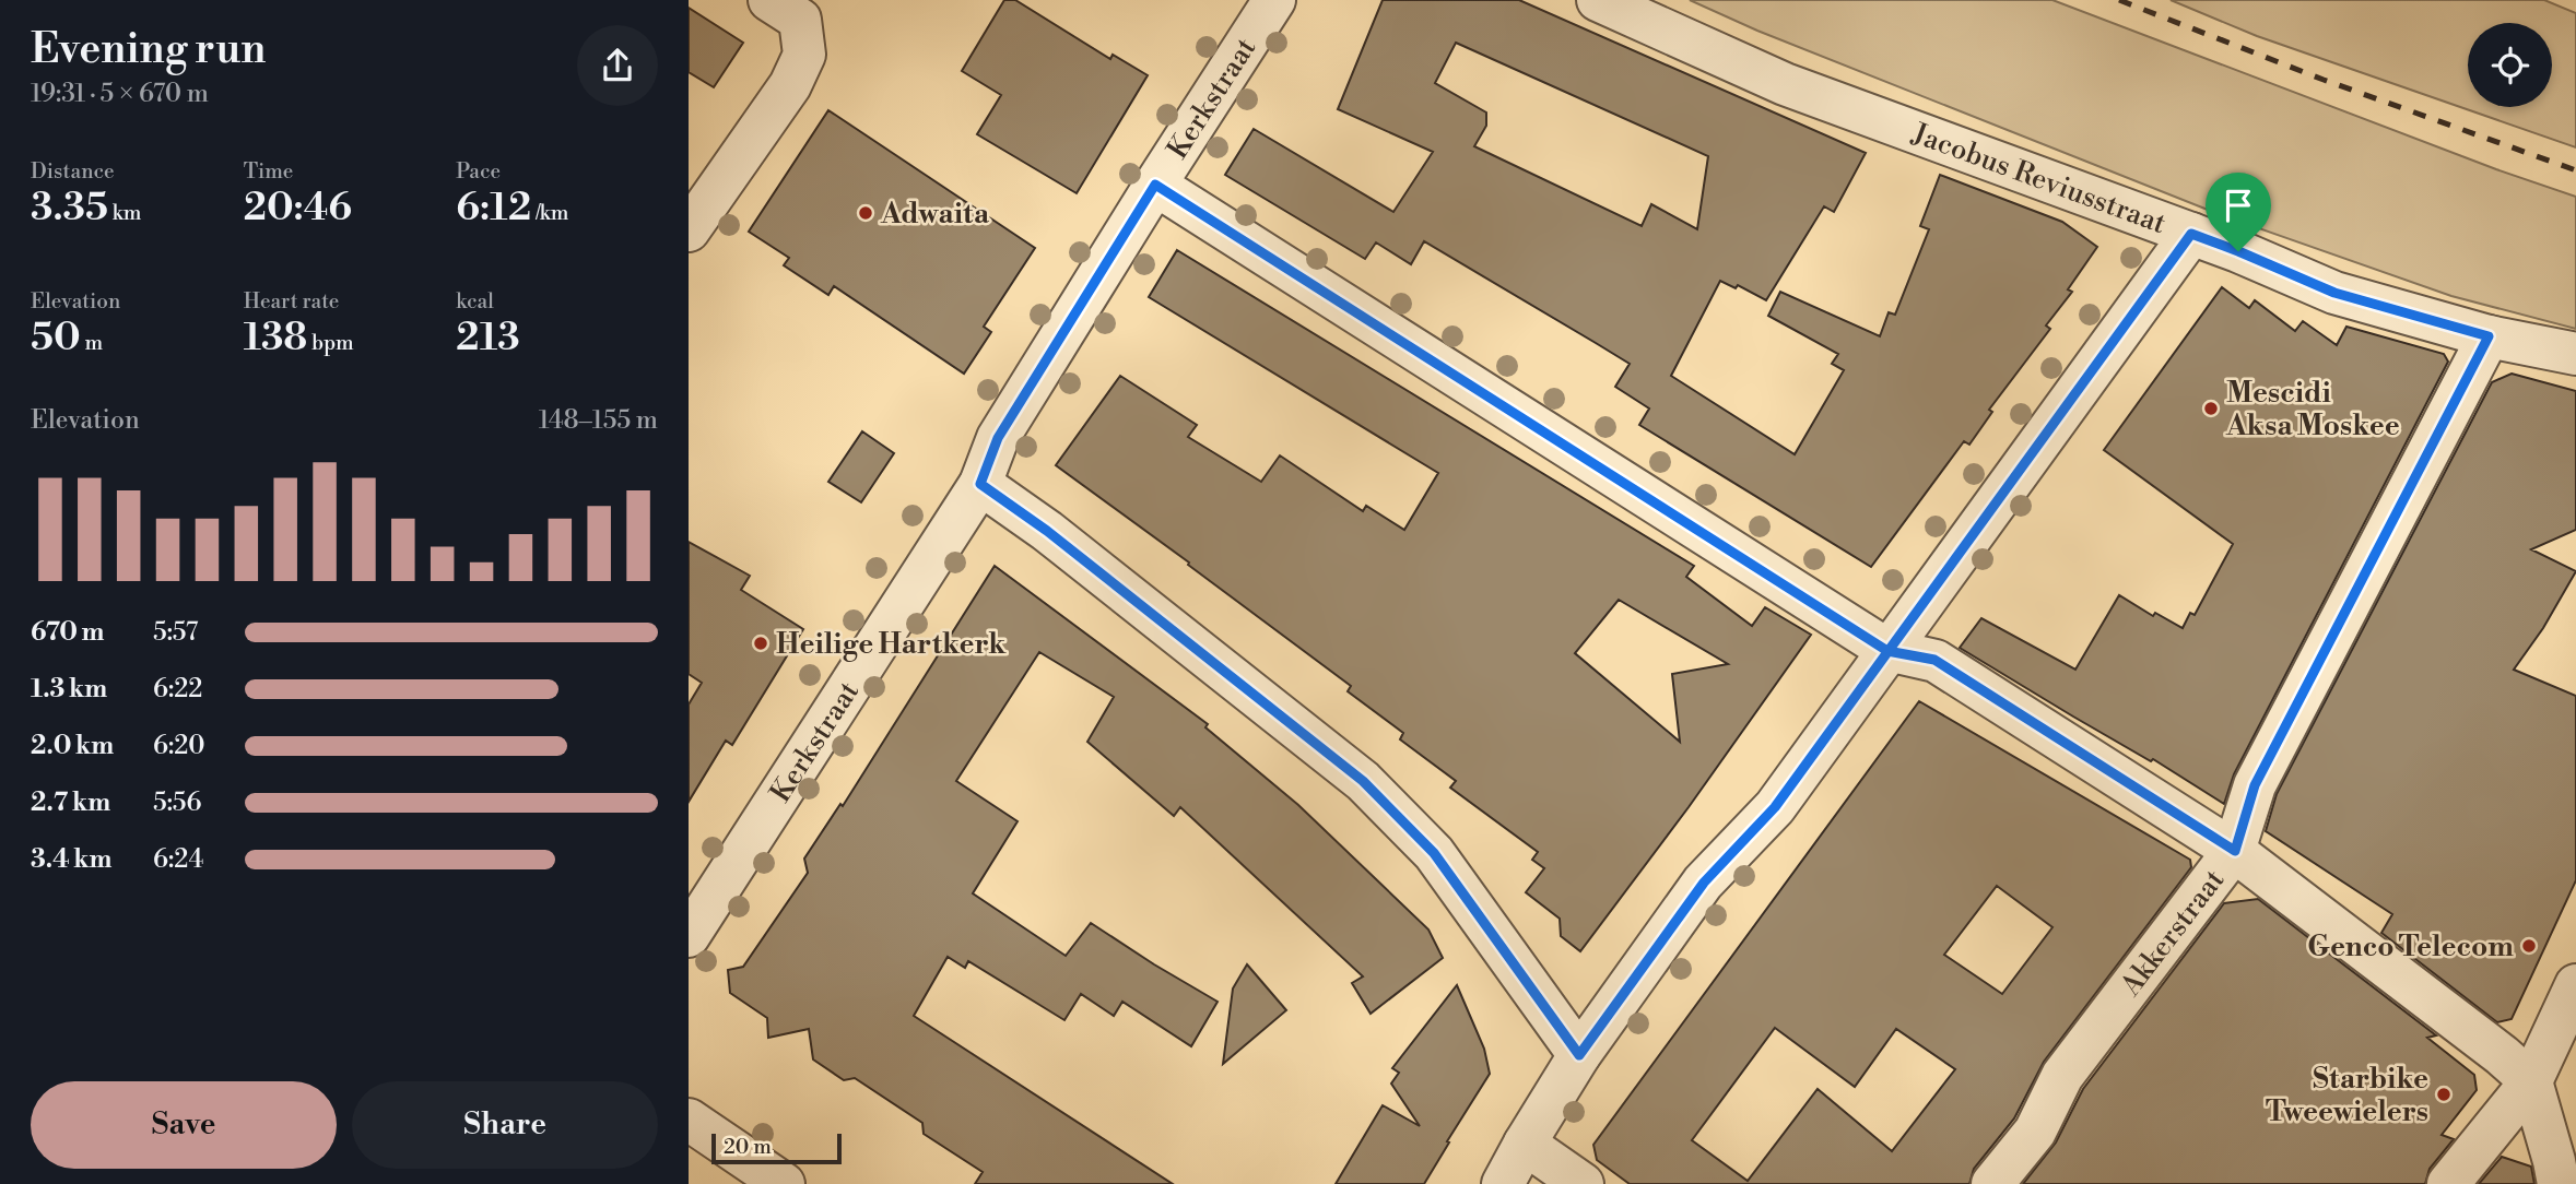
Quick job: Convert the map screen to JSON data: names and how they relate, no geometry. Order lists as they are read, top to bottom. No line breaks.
{"streets":{"street":["Kerkstraat","Jacobus Reviusstraat","Akkerstraat"]},"crossings":[["Jacobus Reviusstraat","Akkerstraat"]],"places":["Adwaita","Mescidi Aksa Moskee","Heilige Hartkerk","Genco Telecom","Starbike Tweewielers"],"scale_bar":"20 m","page":{"heading":["Evening run","19:31 · 5 × 670 m"],"stats":[["Distance","3.35 km"],["Time","20:46"],["Pace","6:12 /km"],["Elevation","50 m"],["Heart rate","138 bpm"],["kcal","213"]],"chart":["Elevation","148–155 m"],"list":[{"name":"670 m","note":"5:57"},{"name":"1.3 km","note":"6:22"},{"name":"2.0 km","note":"6:20"},{"name":"2.7 km","note":"5:56"},{"name":"3.4 km","note":"6:24"}],"buttons":["Save","Share"],"scale":"20 m"}}
